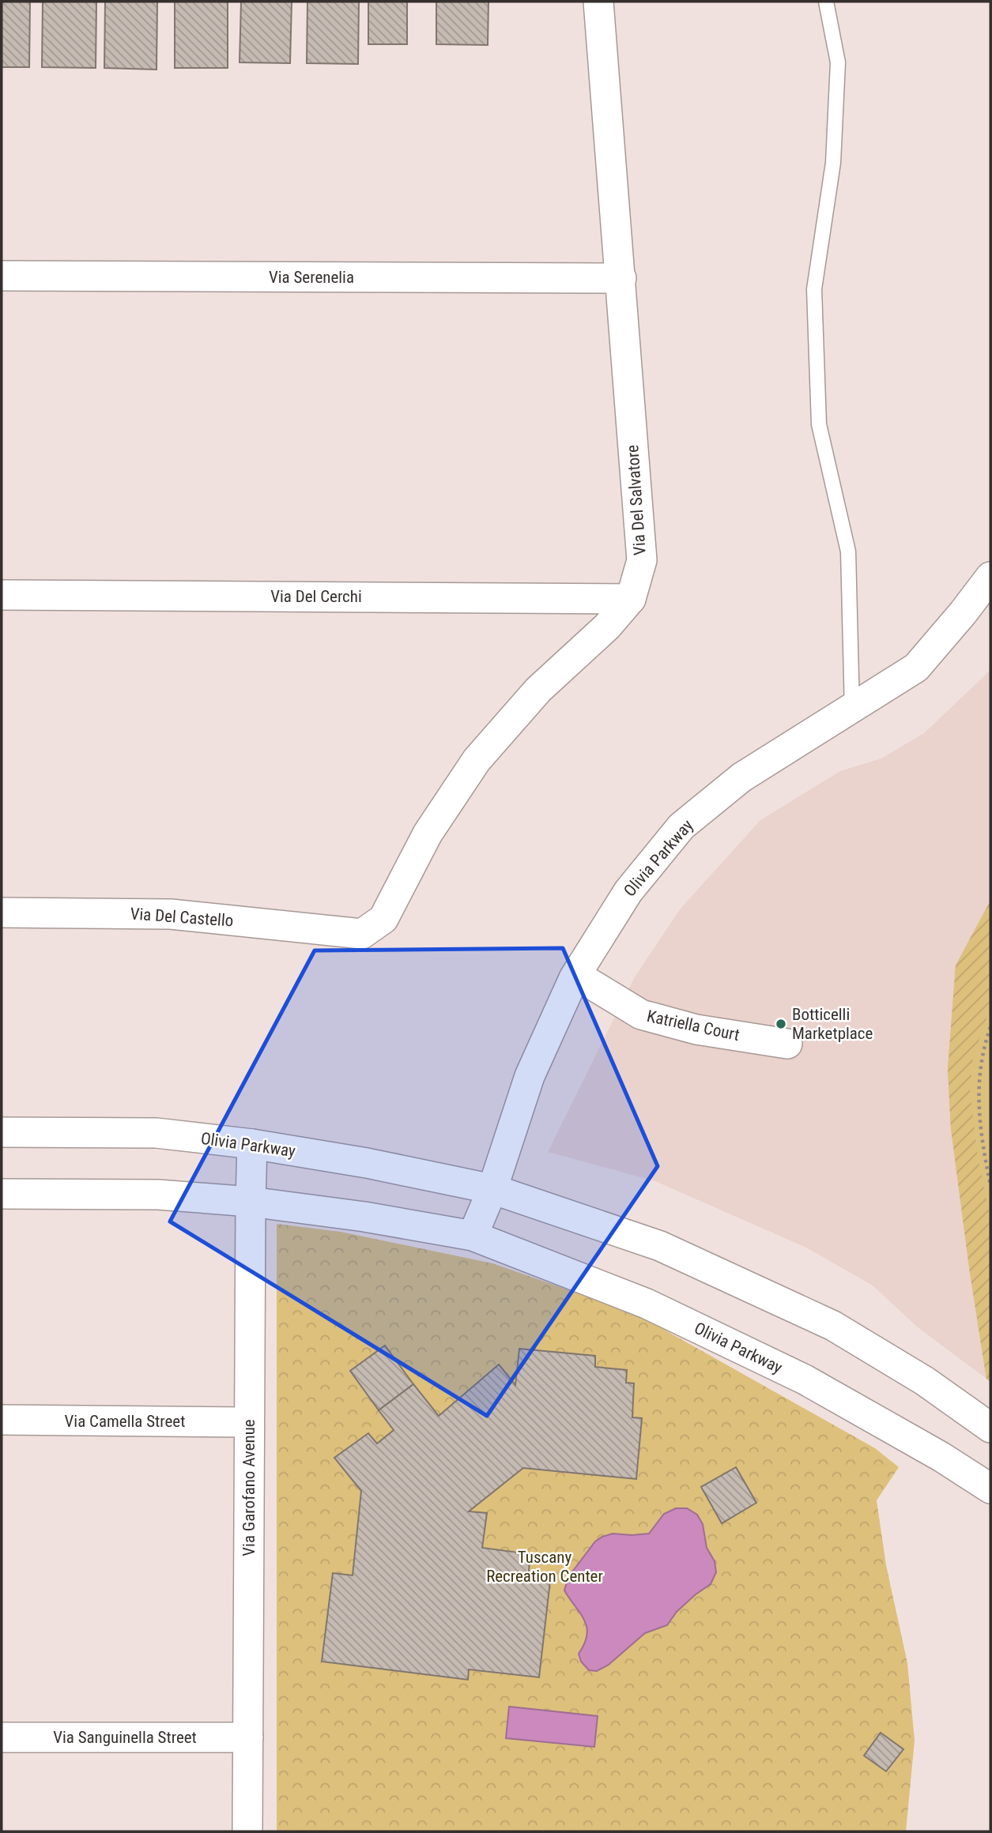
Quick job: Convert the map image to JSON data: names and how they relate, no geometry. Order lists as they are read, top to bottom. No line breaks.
{"streets":{"street":["Via Serenelia","Via Del Salvatore","Via Del Cerchi","Olivia Parkway","Via Del Castello","Katriella Court","Via Camella Street","Via Garofano Avenue","Via Sanguinella Street"]},"crossings":[["Via Serenelia","Via Del Salvatore"],["Via Del Salvatore","Via Del Cerchi"],["Via Del Salvatore","Via Del Castello"],["Olivia Parkway","Katriella Court"],["Olivia Parkway","Via Garofano Avenue"],["Via Camella Street","Via Garofano Avenue"],["Via Garofano Avenue","Via Sanguinella Street"]],"parks":["Tuscany Recreation Center"],"places":["Botticelli Marketplace"]}
